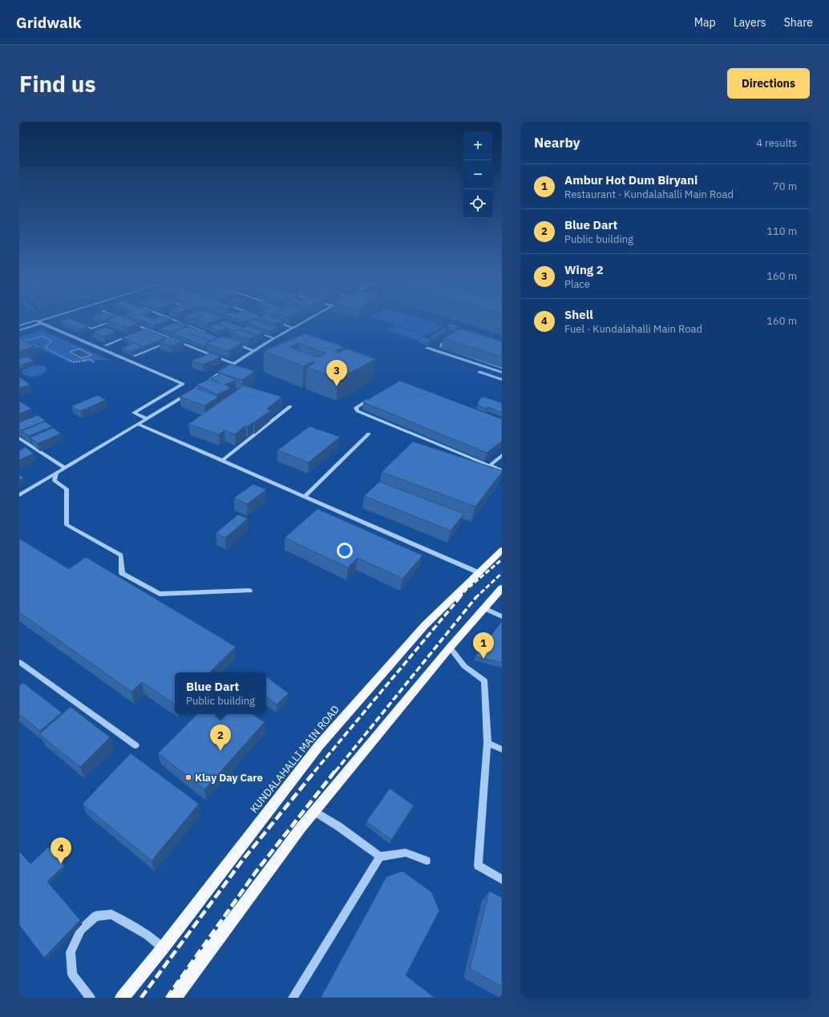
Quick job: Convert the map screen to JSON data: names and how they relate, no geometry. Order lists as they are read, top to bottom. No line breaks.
{"streets":{"main road":["KUNDALAHALLI MAIN ROAD"]},"places":["Klay Day Care"],"page":{"header":"Gridwalk","nav":["Map","Layers","Share"],"buttons":"Directions","title":"Find us","heading":["Nearby","4 results"],"map_buttons":["+","−"],"list":[{"mark":"1","name":"Ambur Hot Dum Biryani","note":"Restaurant · Kundalahalli Main Road","value":"70 m"},{"mark":"2","name":"Blue Dart","note":"Public building","value":"110 m"},{"mark":"3","name":"Wing 2","note":"Place","value":"160 m"},{"mark":"4","name":"Shell","note":"Fuel · Kundalahalli Main Road","value":"160 m"}],"pins":["3","1","2","4"],"popup":["Blue Dart","Public building"]}}
